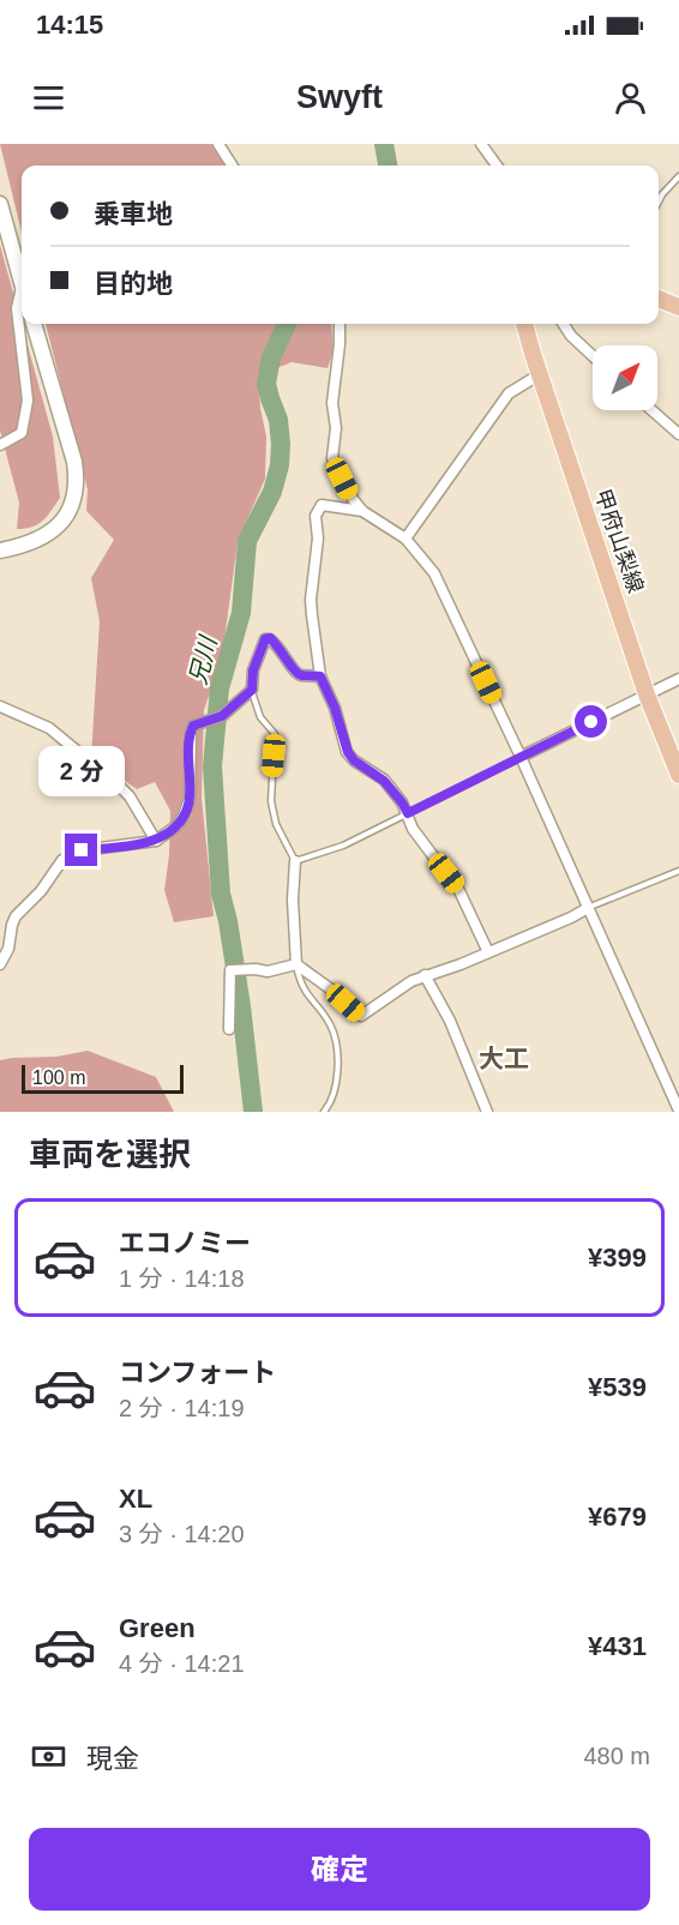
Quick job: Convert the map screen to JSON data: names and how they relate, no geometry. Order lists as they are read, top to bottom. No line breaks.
{"streets":{"main road":["甲府山梨線"]},"districts":["大工"],"water":["兄川"],"scale_bar":"100 m","north":"top right","page":{"status":"14:15","header":"Swyft","banner":["乗車地","目的地"],"bubble":"2 分","scale":"100 m","heading":"車両を選択","list":[{"name":"エコノミー","note":"1 分 · 14:18","value":"¥399"},{"name":"コンフォート","note":"2 分 · 14:19","value":"¥539"},{"name":"XL","note":"3 分 · 14:20","value":"¥679"},{"name":"Green","note":"4 分 · 14:21","value":"¥431"}],"pay":["現金","480 m"],"buttons":"確定"}}
